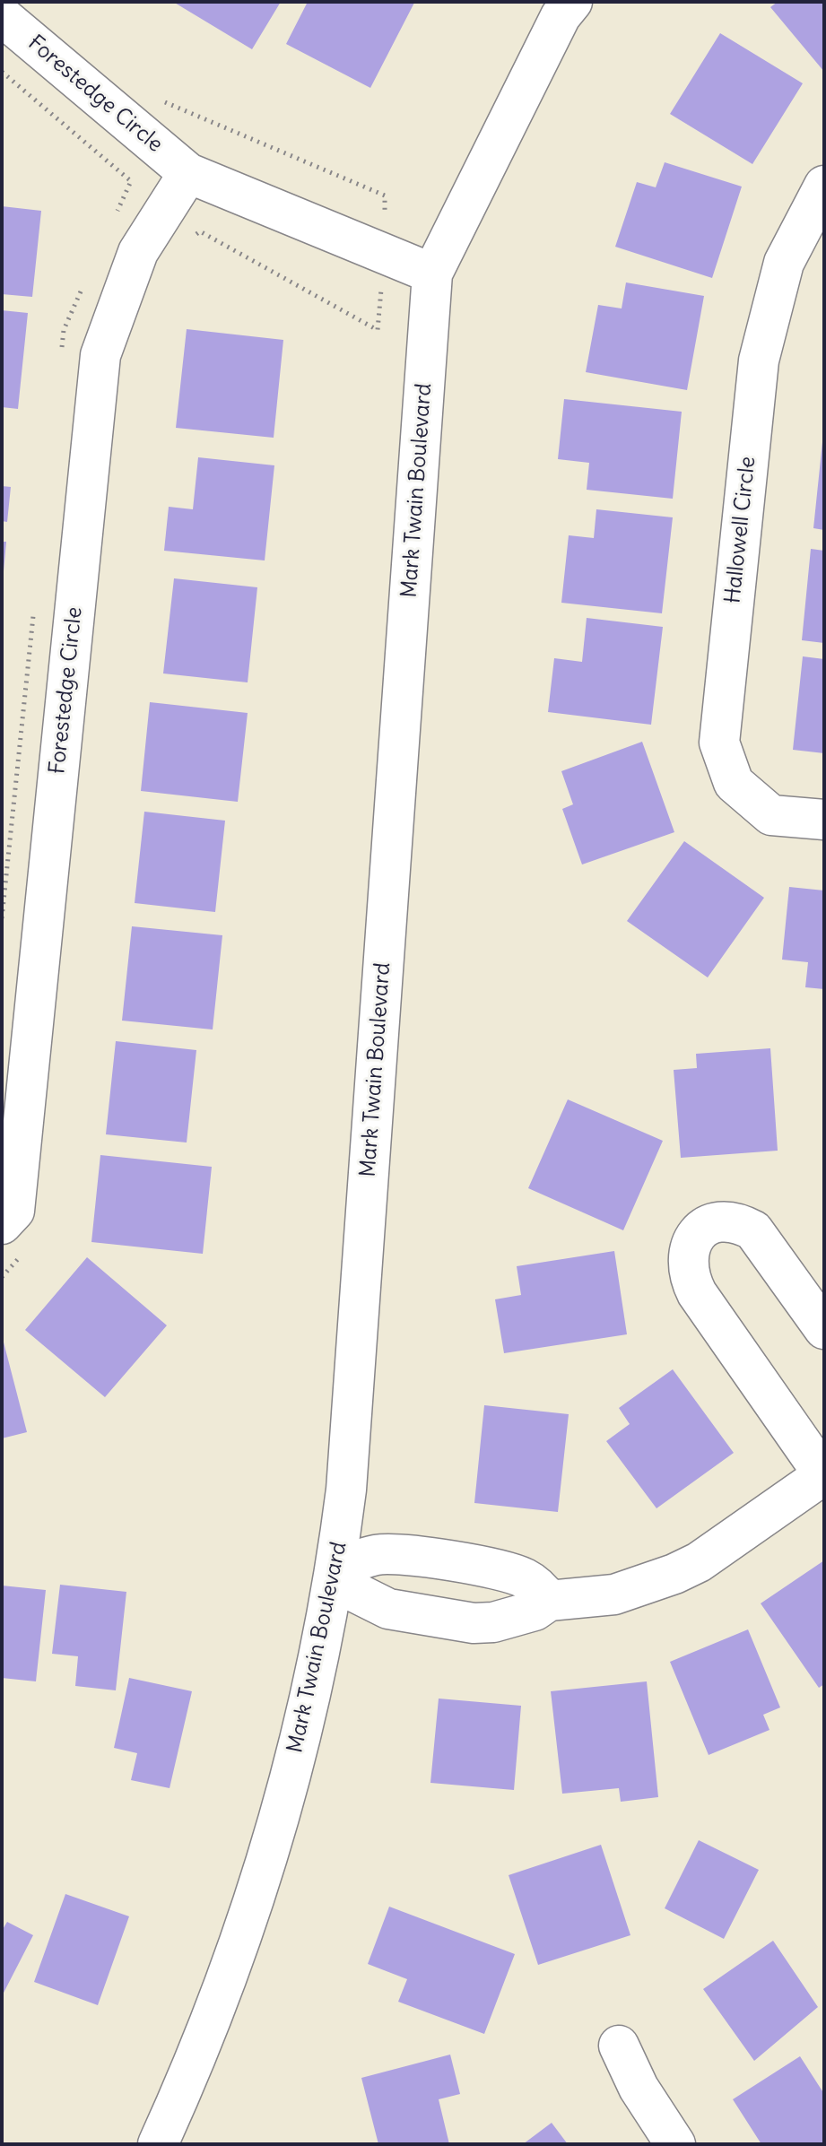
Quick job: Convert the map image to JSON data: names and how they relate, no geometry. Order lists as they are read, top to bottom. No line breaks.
{"streets":{"street":["Forestedge Circle","Mark Twain Boulevard","Hallowell Circle"]},"crossings":[["Forestedge Circle","Mark Twain Boulevard"]]}
